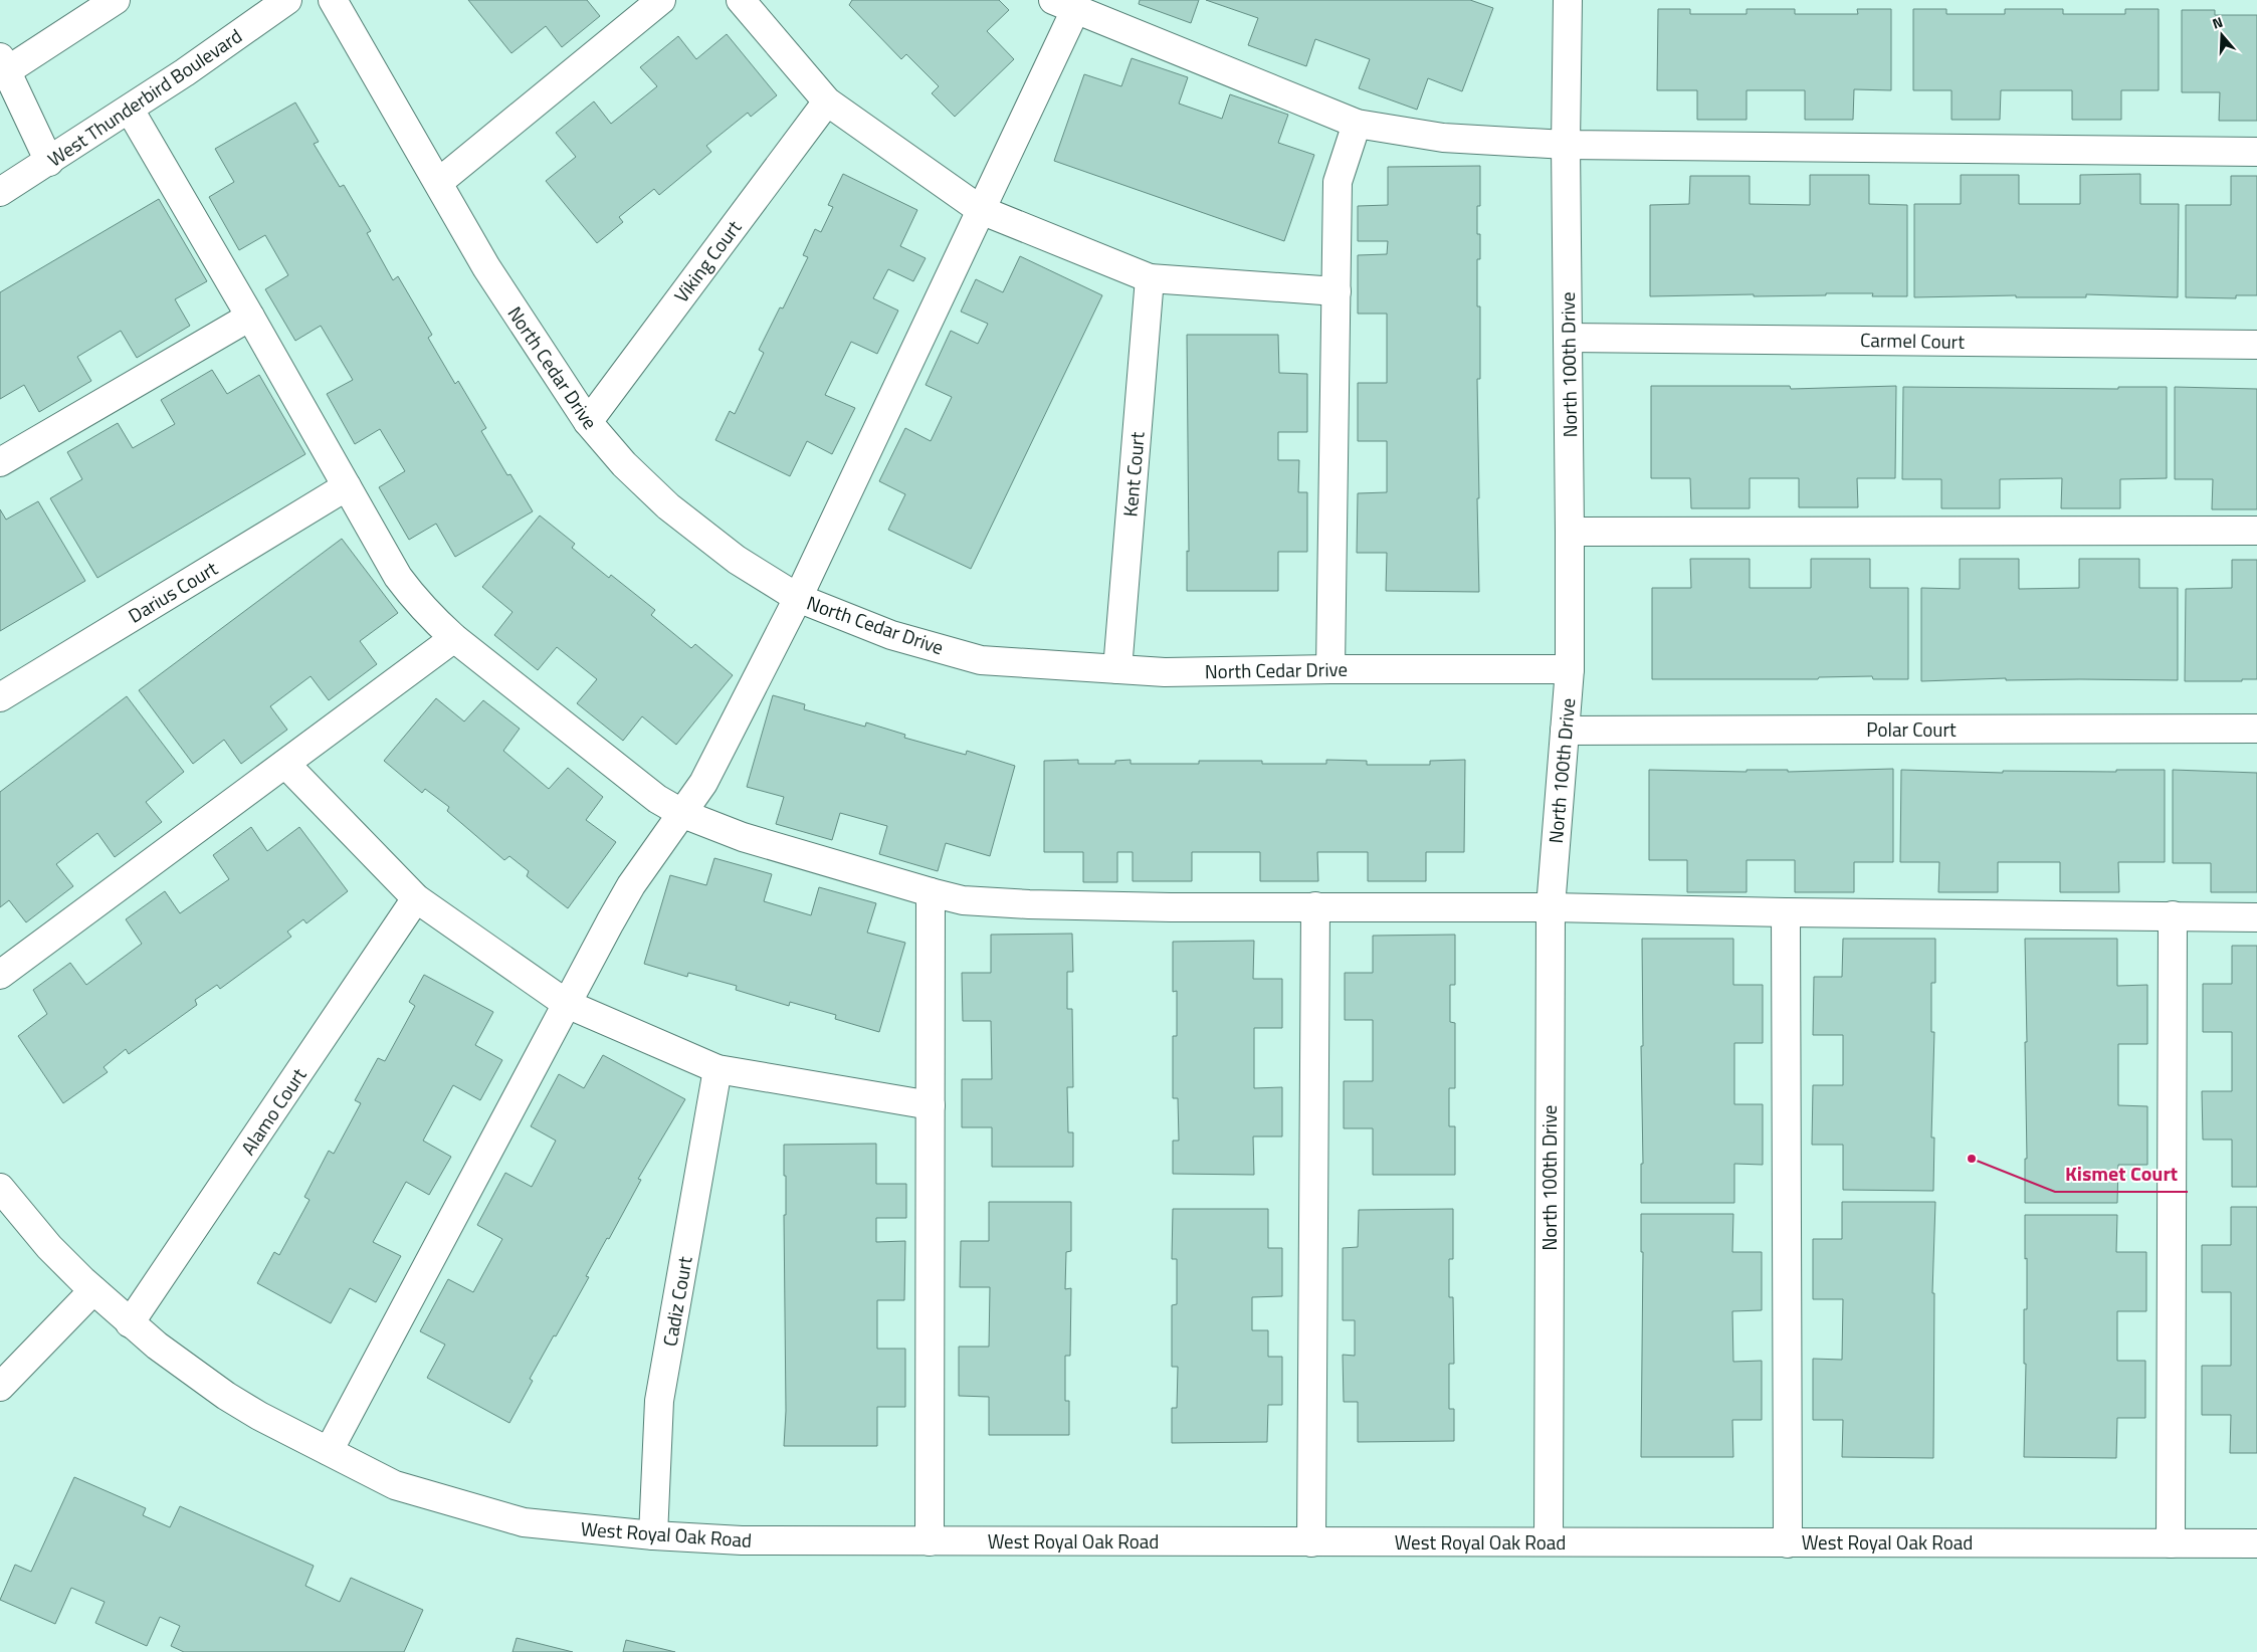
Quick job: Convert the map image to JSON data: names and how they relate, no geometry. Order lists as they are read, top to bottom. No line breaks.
{"streets":{"street":["West Thunderbird Boulevard","Viking Court","Carmel Court","North 100th Drive","North Cedar Drive","Kent Court","Darius Court","Polar Court","Alamo Court","Cadiz Court","West Royal Oak Road"]},"crossings":[["Viking Court","North Cedar Drive"],["Carmel Court","North 100th Drive"],["North 100th Drive","North Cedar Drive"],["North 100th Drive","Polar Court"],["North 100th Drive","West Royal Oak Road"],["North Cedar Drive","Kent Court"],["Alamo Court","West Royal Oak Road"],["Cadiz Court","West Royal Oak Road"]],"places":["Kismet Court"],"north":"top"}
